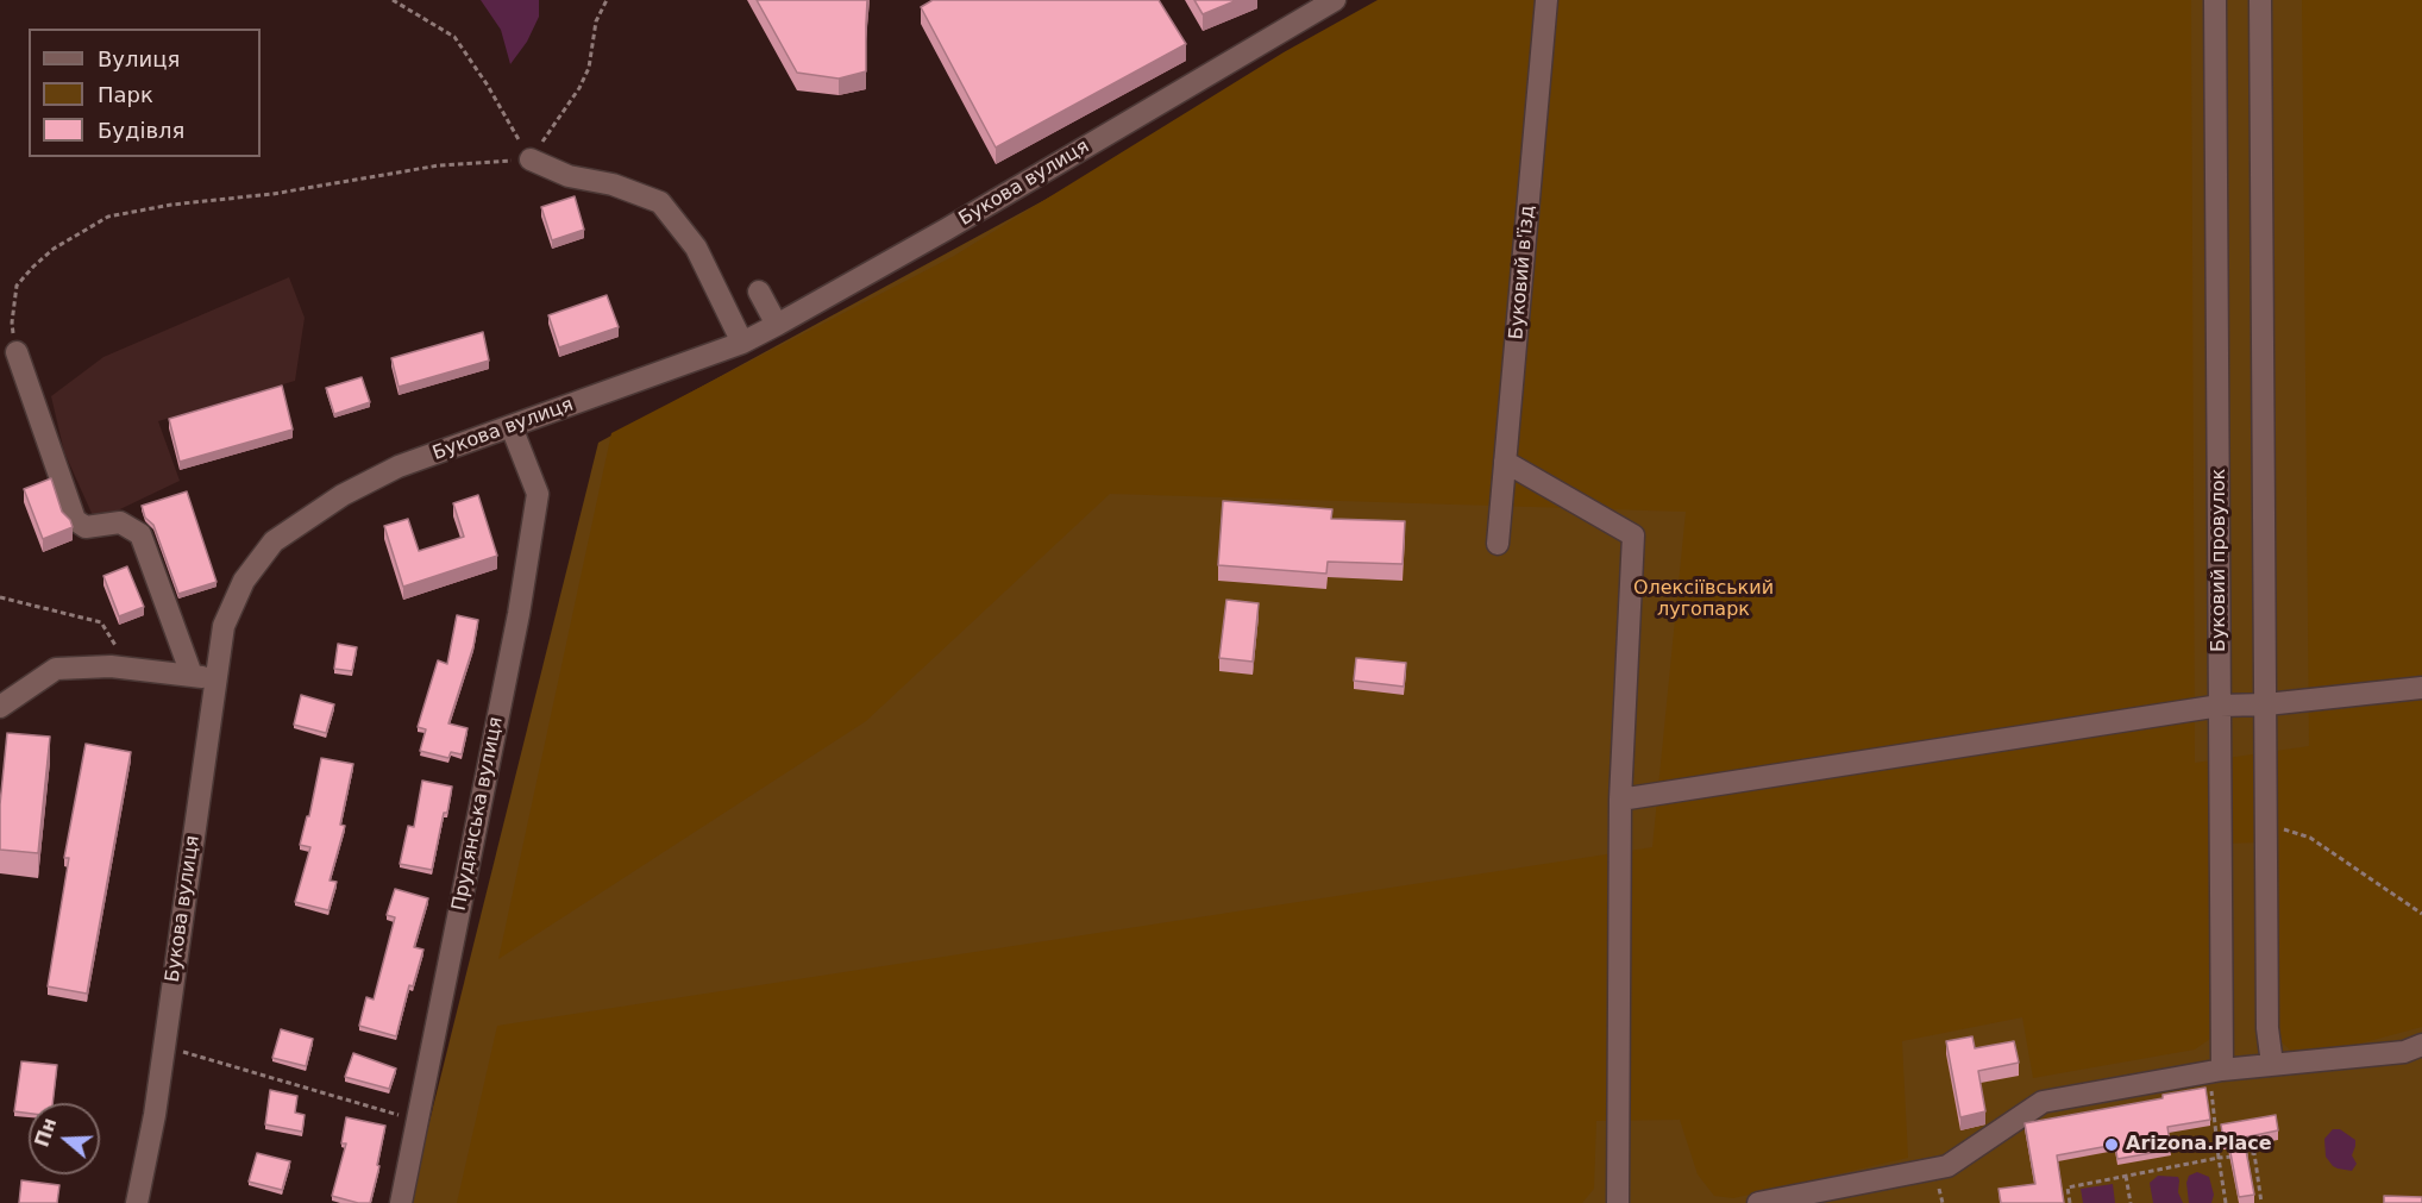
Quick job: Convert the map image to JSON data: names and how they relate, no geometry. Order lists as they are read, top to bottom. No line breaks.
{"streets":{"street":["Букова вулиця","Буковий в'їзд","Буковий провулок","Прудянська вулиця"]},"crossings":[["Букова вулиця","Прудянська вулиця"]],"parks":["Олексіївський лугопарк"],"places":["Arizona.Place"],"legend":["Вулиця","Парк","Будівля"],"north":"left"}
